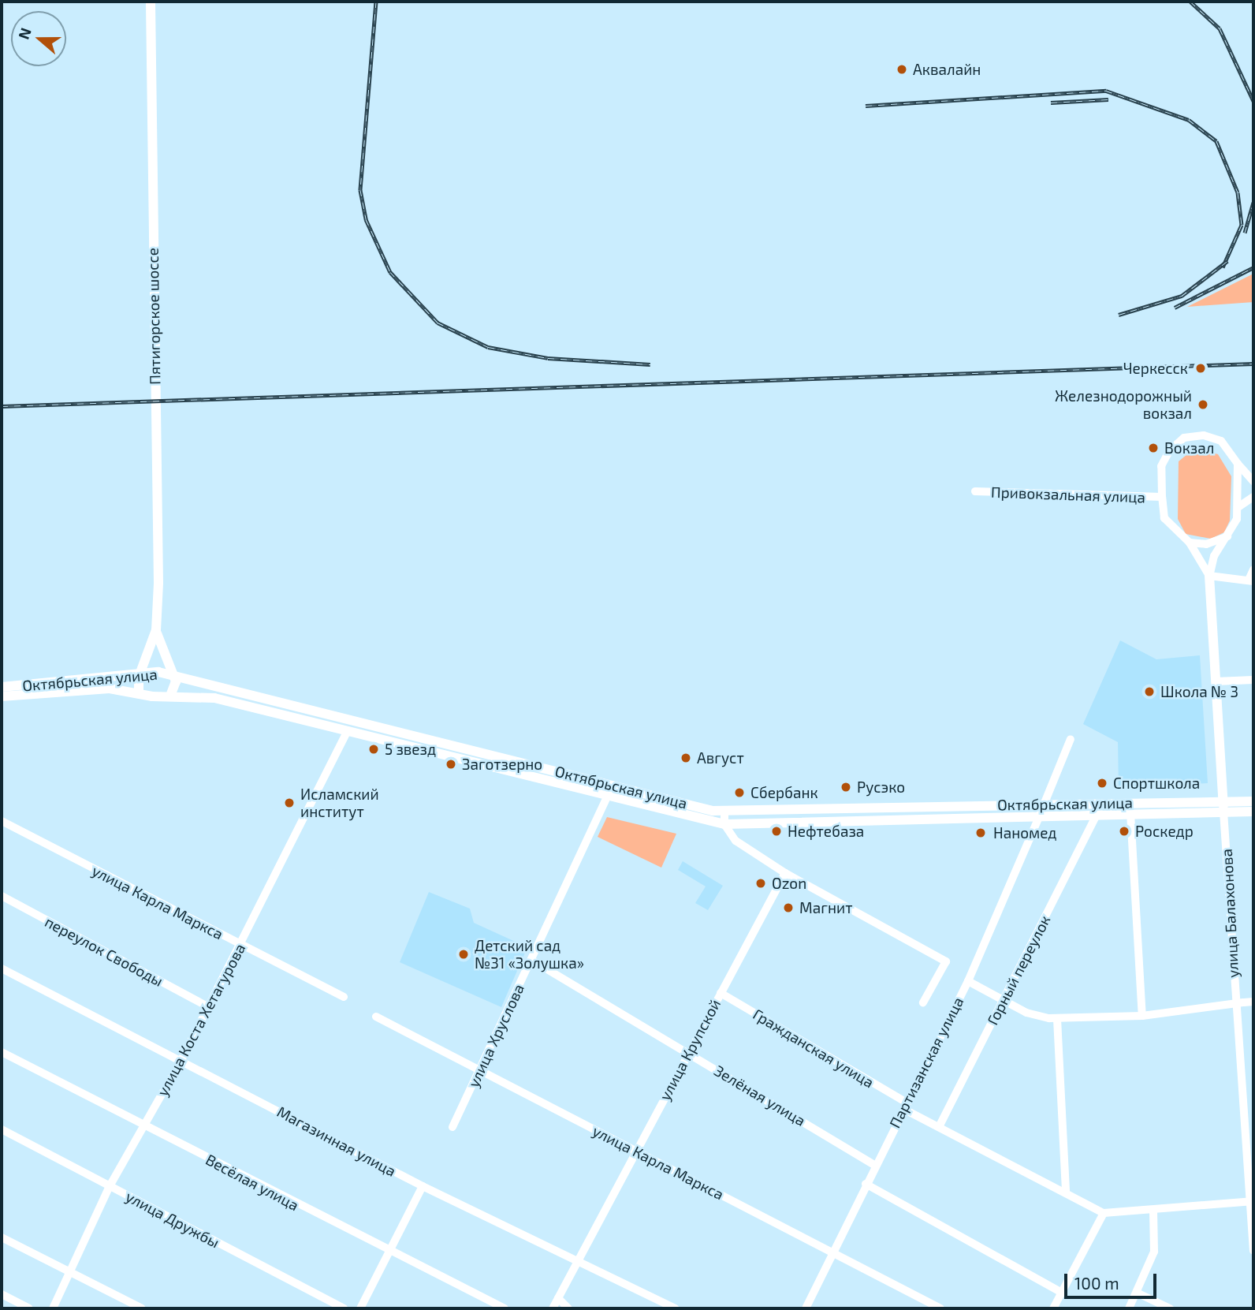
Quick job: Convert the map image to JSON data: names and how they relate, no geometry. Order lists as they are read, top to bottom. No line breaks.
{"streets":{"main road":["Пятигорское шоссе","Октябрьская улица","улица Балахонова"],"street":["Привокзальная улица","улица Карла Маркса","переулок Свободы","Горный переулок","улица Коста Хетагурова","улица Хруслова","Гражданская улица","улица Крупской","Партизанская улица","Зелёная улица","Магазинная улица","Весёлая улица","улица Дружбы"]},"crossings":[["Пятигорское шоссе","Октябрьская улица"],["Привокзальная улица","улица Балахонова"],["Октябрьская улица","улица Балахонова"],["Октябрьская улица","Горный переулок"],["Октябрьская улица","улица Коста Хетагурова"],["Октябрьская улица","улица Хруслова"],["Октябрьская улица","Партизанская улица"],["улица Карла Маркса","улица Коста Хетагурова"],["улица Карла Маркса","улица Хруслова"],["улица Карла Маркса","улица Крупской"],["улица Карла Маркса","Партизанская улица"],["переулок Свободы","улица Коста Хетагурова"],["Горный переулок","Гражданская улица"],["улица Коста Хетагурова","Магазинная улица"],["улица Коста Хетагурова","Весёлая улица"],["улица Коста Хетагурова","улица Дружбы"],["улица Хруслова","Зелёная улица"],["Гражданская улица","улица Крупской"],["Гражданская улица","Партизанская улица"],["улица Крупской","Зелёная улица"],["улица Крупской","Магазинная улица"],["Партизанская улица","Зелёная улица"]],"places":["Аквалайн","Черкесск","Железнодорожный вокзал","Вокзал","Школа № 3","5 звезд","Август","Заготзерно","Спортшкола","Русэко","Сбербанк","Исламский институт","Нефтебаза","Роскедр","Наномед","Ozon","Магнит","Детский сад №31 «Золушка»"],"scale_bar":"100 m","north":"left"}
